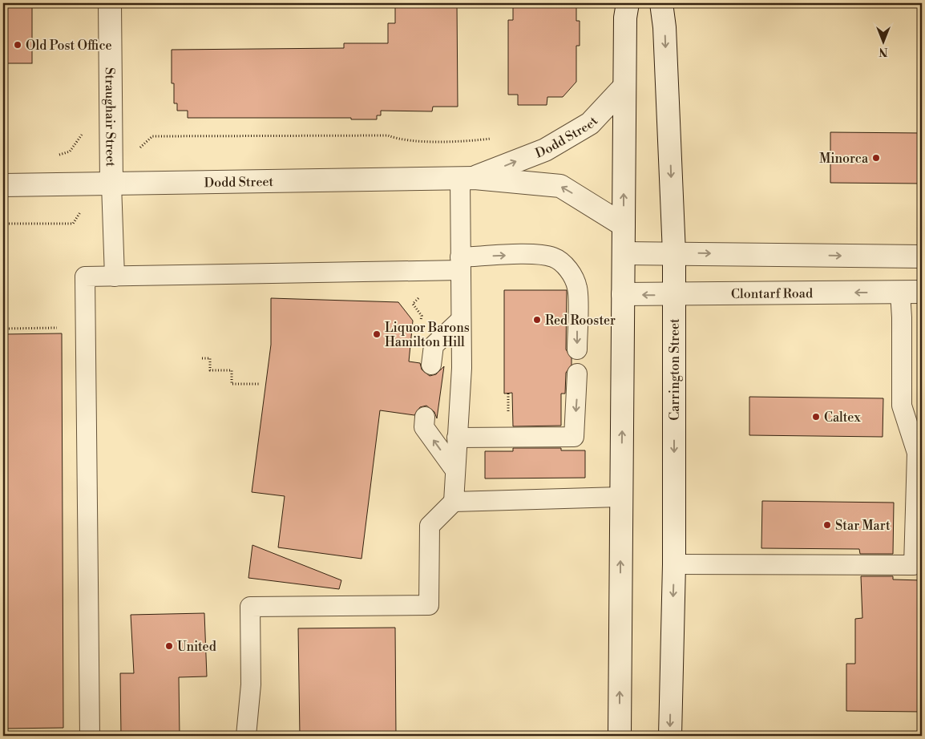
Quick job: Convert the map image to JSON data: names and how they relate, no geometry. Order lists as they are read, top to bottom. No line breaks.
{"streets":{"street":["Straughair Street","Dodd Street","Clontarf Road","Carrington Street"]},"crossings":[["Straughair Street","Dodd Street"],["Clontarf Road","Carrington Street"]],"places":["Old Post Office","Minorca","Red Rooster","Liquor Barons Hamilton Hill","Caltex","Star Mart","United"],"north":"bottom"}
